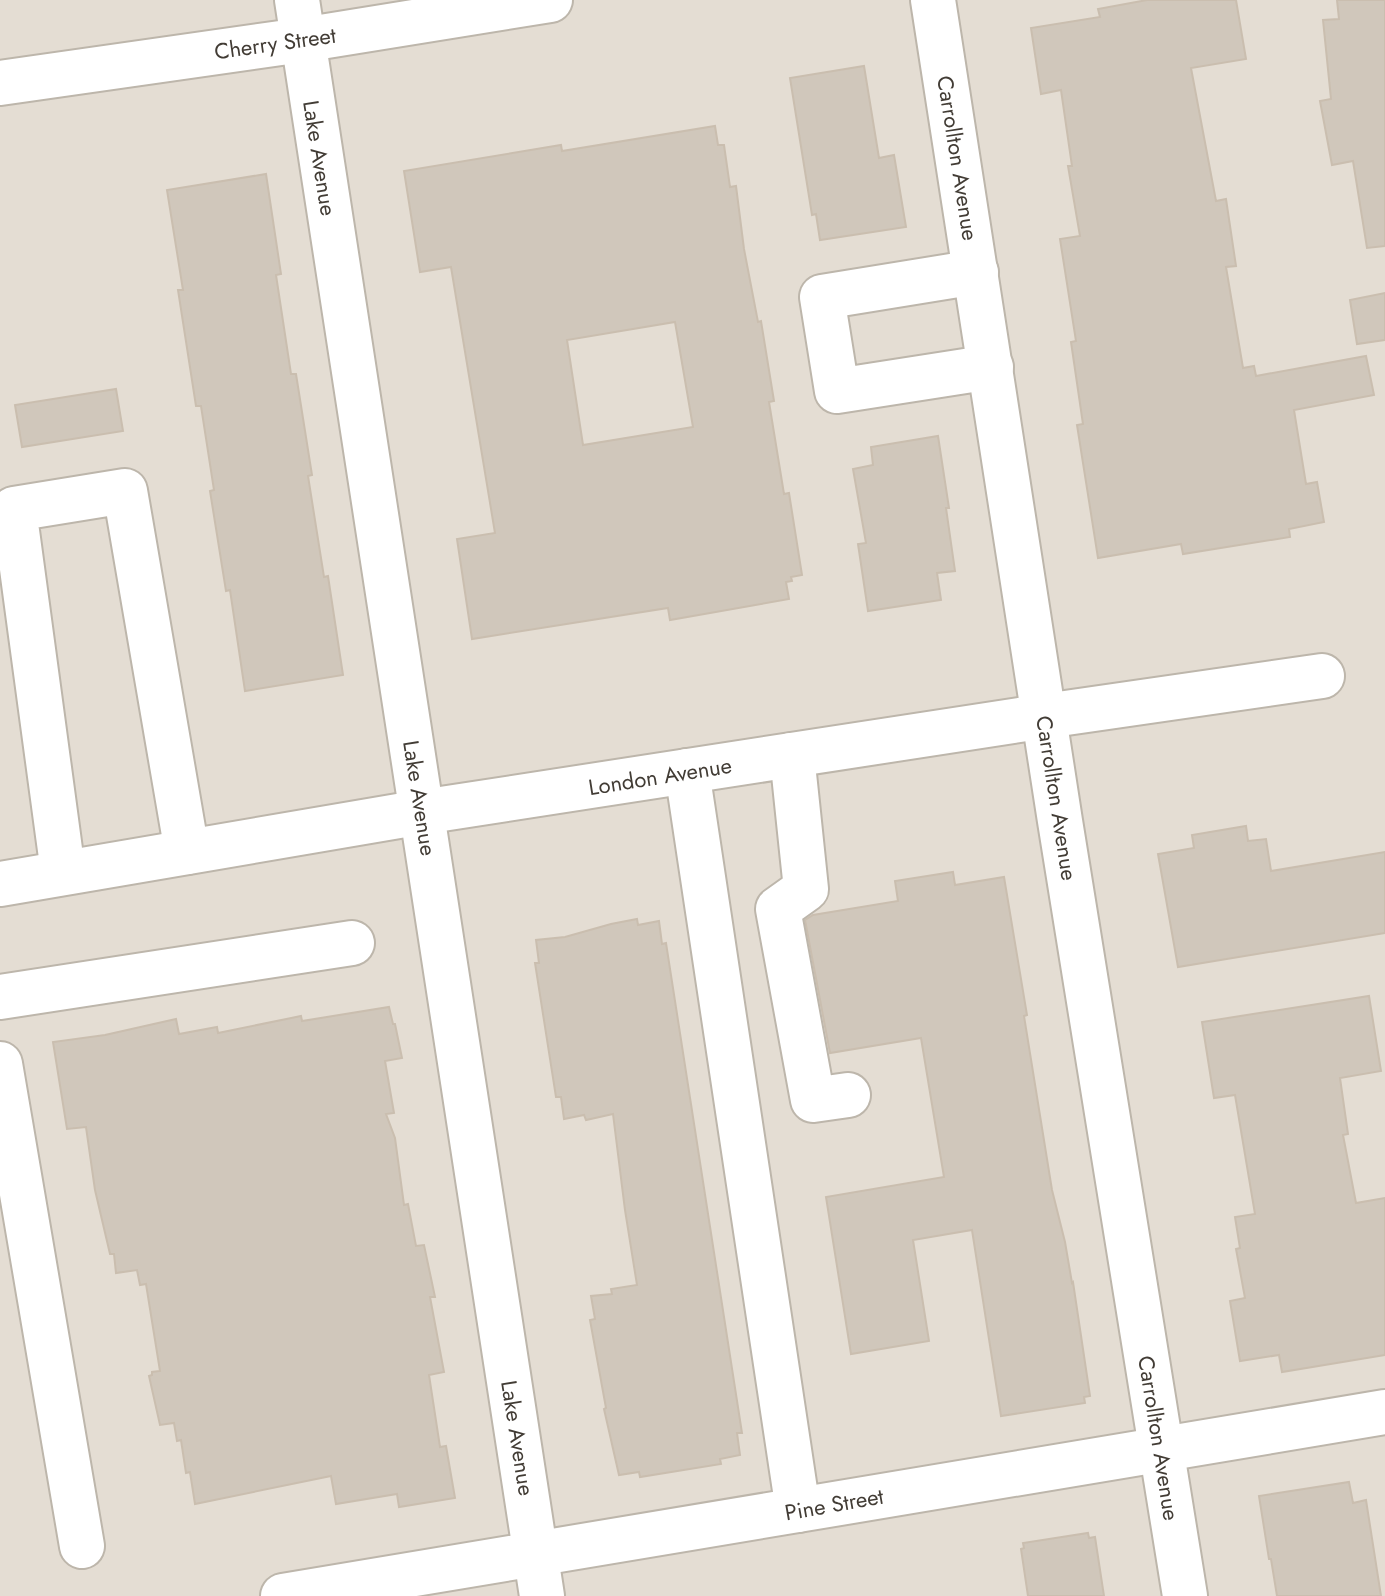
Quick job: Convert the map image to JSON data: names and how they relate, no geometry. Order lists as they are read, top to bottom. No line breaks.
{"streets":{"street":["Cherry Street","Lake Avenue","Carrollton Avenue","London Avenue","Pine Street"]},"crossings":[["Cherry Street","Lake Avenue"],["Lake Avenue","London Avenue"],["Lake Avenue","Pine Street"],["Carrollton Avenue","London Avenue"],["Carrollton Avenue","Pine Street"]]}
